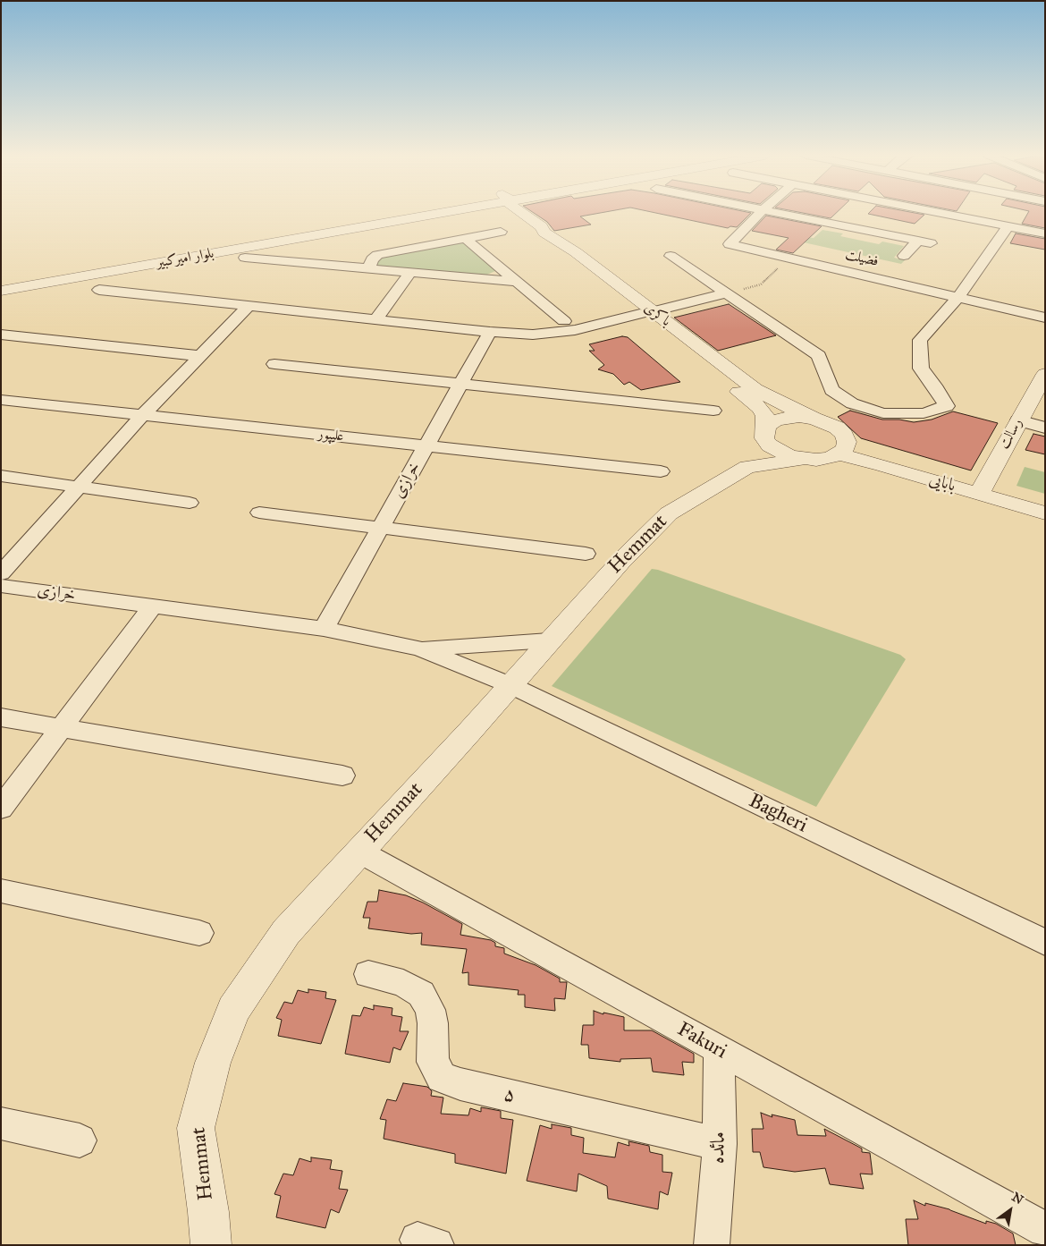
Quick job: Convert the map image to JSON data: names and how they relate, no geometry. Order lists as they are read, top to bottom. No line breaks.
{"streets":{"street":["بلوار امیرکبیر","فضیلت","باکری","رسالت","علیپور","خرازی","بابایی","Hemmat","Bagheri","Fakuri","۵","مائده"]},"crossings":[["رسالت","بابایی"],["علیپور","خرازی"],["خرازی","Hemmat"],["خرازی","Bagheri"],["Hemmat","Bagheri"],["Hemmat","Fakuri"],["Fakuri","مائده"],["۵","مائده"]],"north":"top right"}
